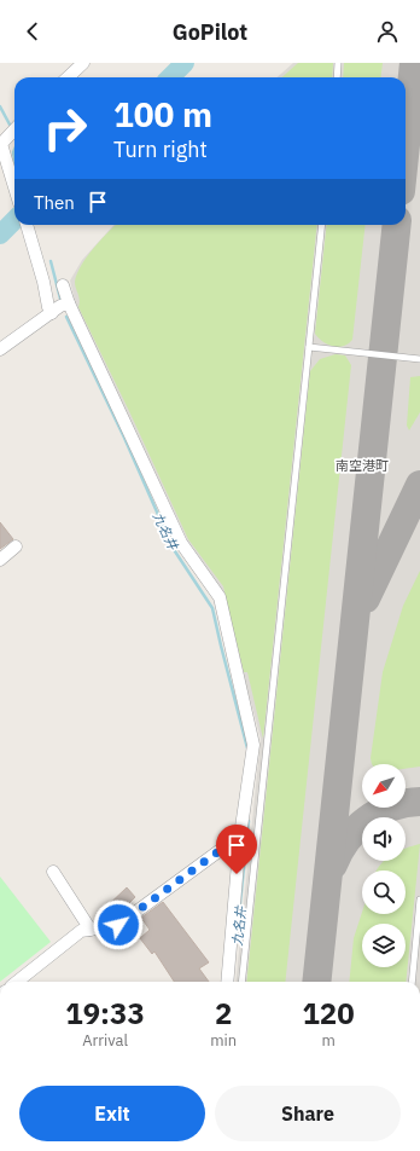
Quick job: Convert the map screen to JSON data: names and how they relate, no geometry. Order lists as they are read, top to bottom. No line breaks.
{"districts":["南空港町"],"water":["九名井"],"north":"bottom left","page":{"header":"GoPilot","turn":["100 m","Turn right"],"then":"Then","eta":["19:33","Arrival","2","min","120","m"],"buttons":["Exit","Share"]}}
